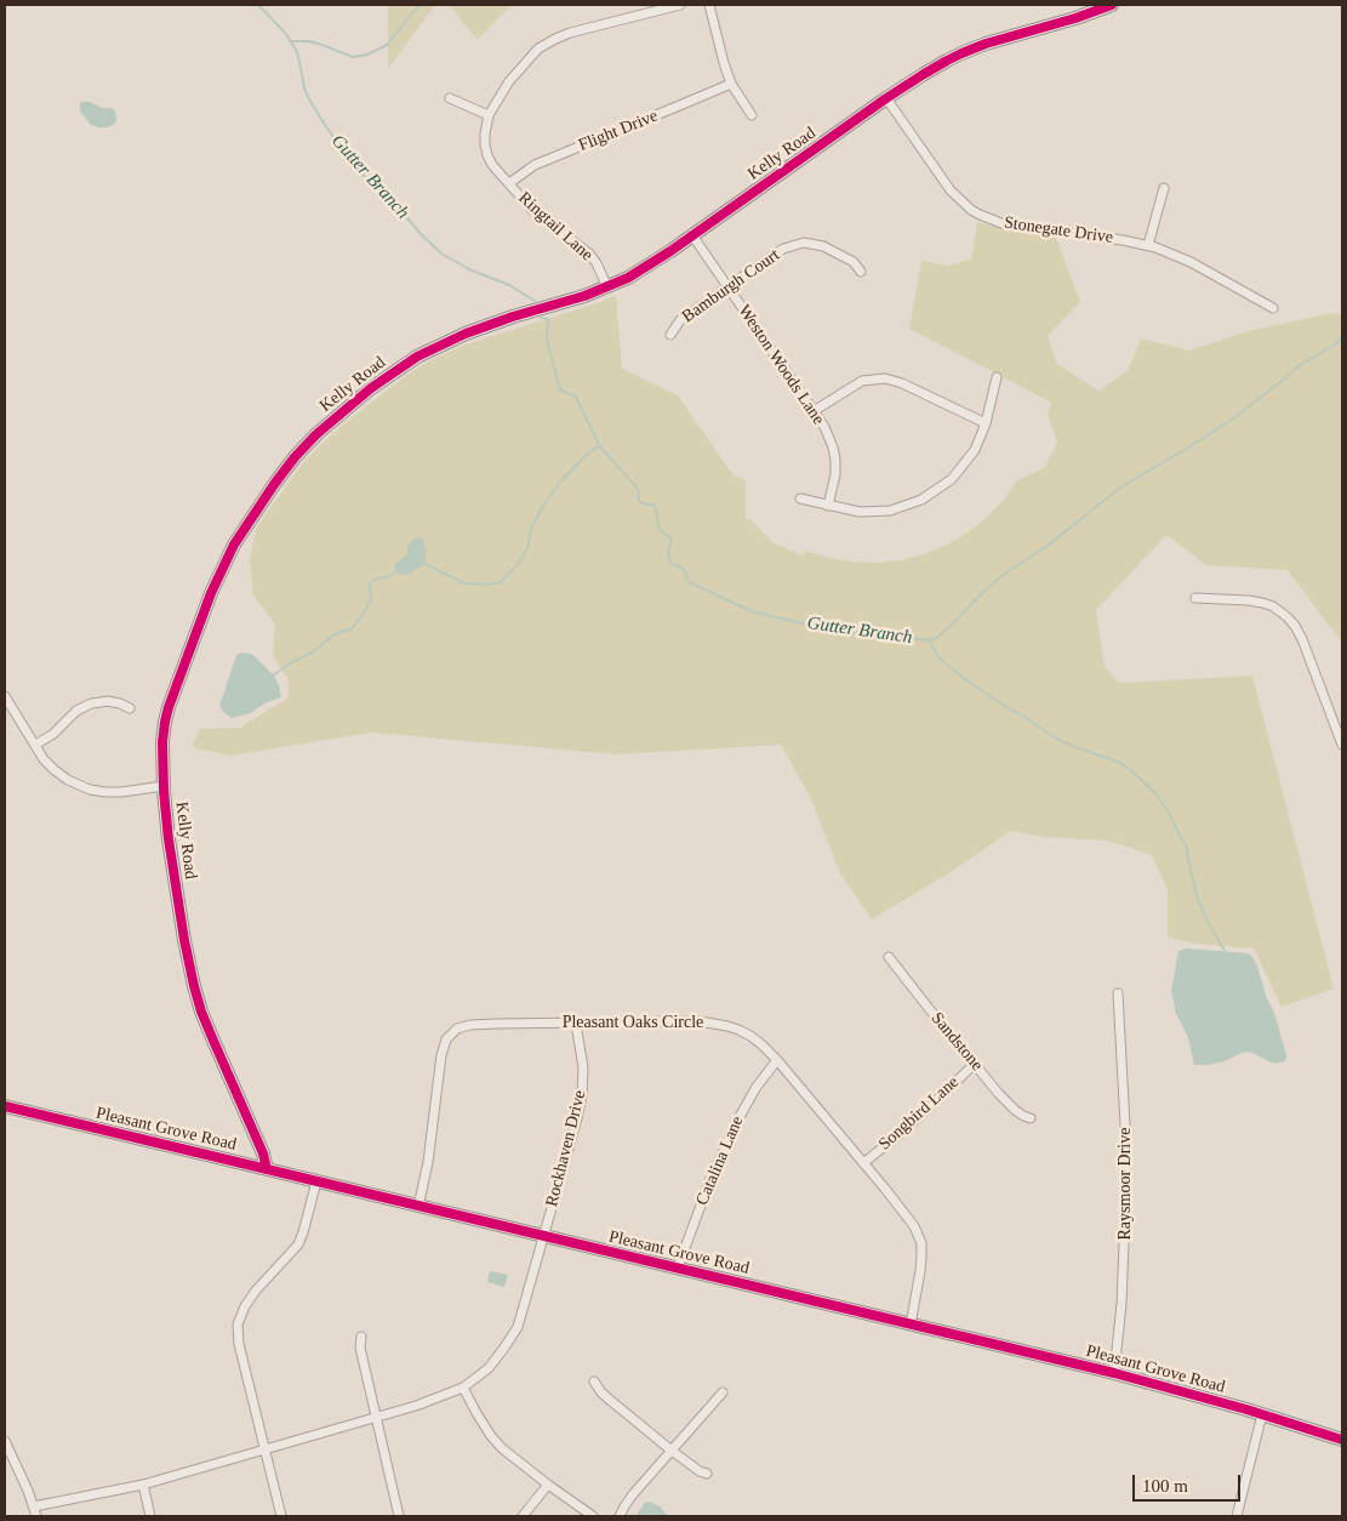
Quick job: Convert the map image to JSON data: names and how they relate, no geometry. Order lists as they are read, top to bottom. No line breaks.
{"streets":{"street":["Flight Drive","Kelly Road","Ringtail Lane","Stonegate Drive","Bamburgh Court","Weston Woods Lane","Pleasant Oaks Circle","Sandstone","Songbird Lane","Pleasant Grove Road","Rockhaven Drive","Catalina Lane","Raysmoor Drive"]},"crossings":[["Flight Drive","Ringtail Lane"],["Kelly Road","Ringtail Lane"],["Kelly Road","Stonegate Drive"],["Kelly Road","Weston Woods Lane"],["Kelly Road","Pleasant Grove Road"],["Bamburgh Court","Weston Woods Lane"],["Pleasant Oaks Circle","Songbird Lane"],["Pleasant Oaks Circle","Pleasant Grove Road"],["Pleasant Oaks Circle","Rockhaven Drive"],["Pleasant Oaks Circle","Catalina Lane"],["Sandstone","Songbird Lane"],["Pleasant Grove Road","Rockhaven Drive"],["Pleasant Grove Road","Catalina Lane"],["Pleasant Grove Road","Raysmoor Drive"]],"water":["Gutter Branch"],"scale_bar":"100 m"}
